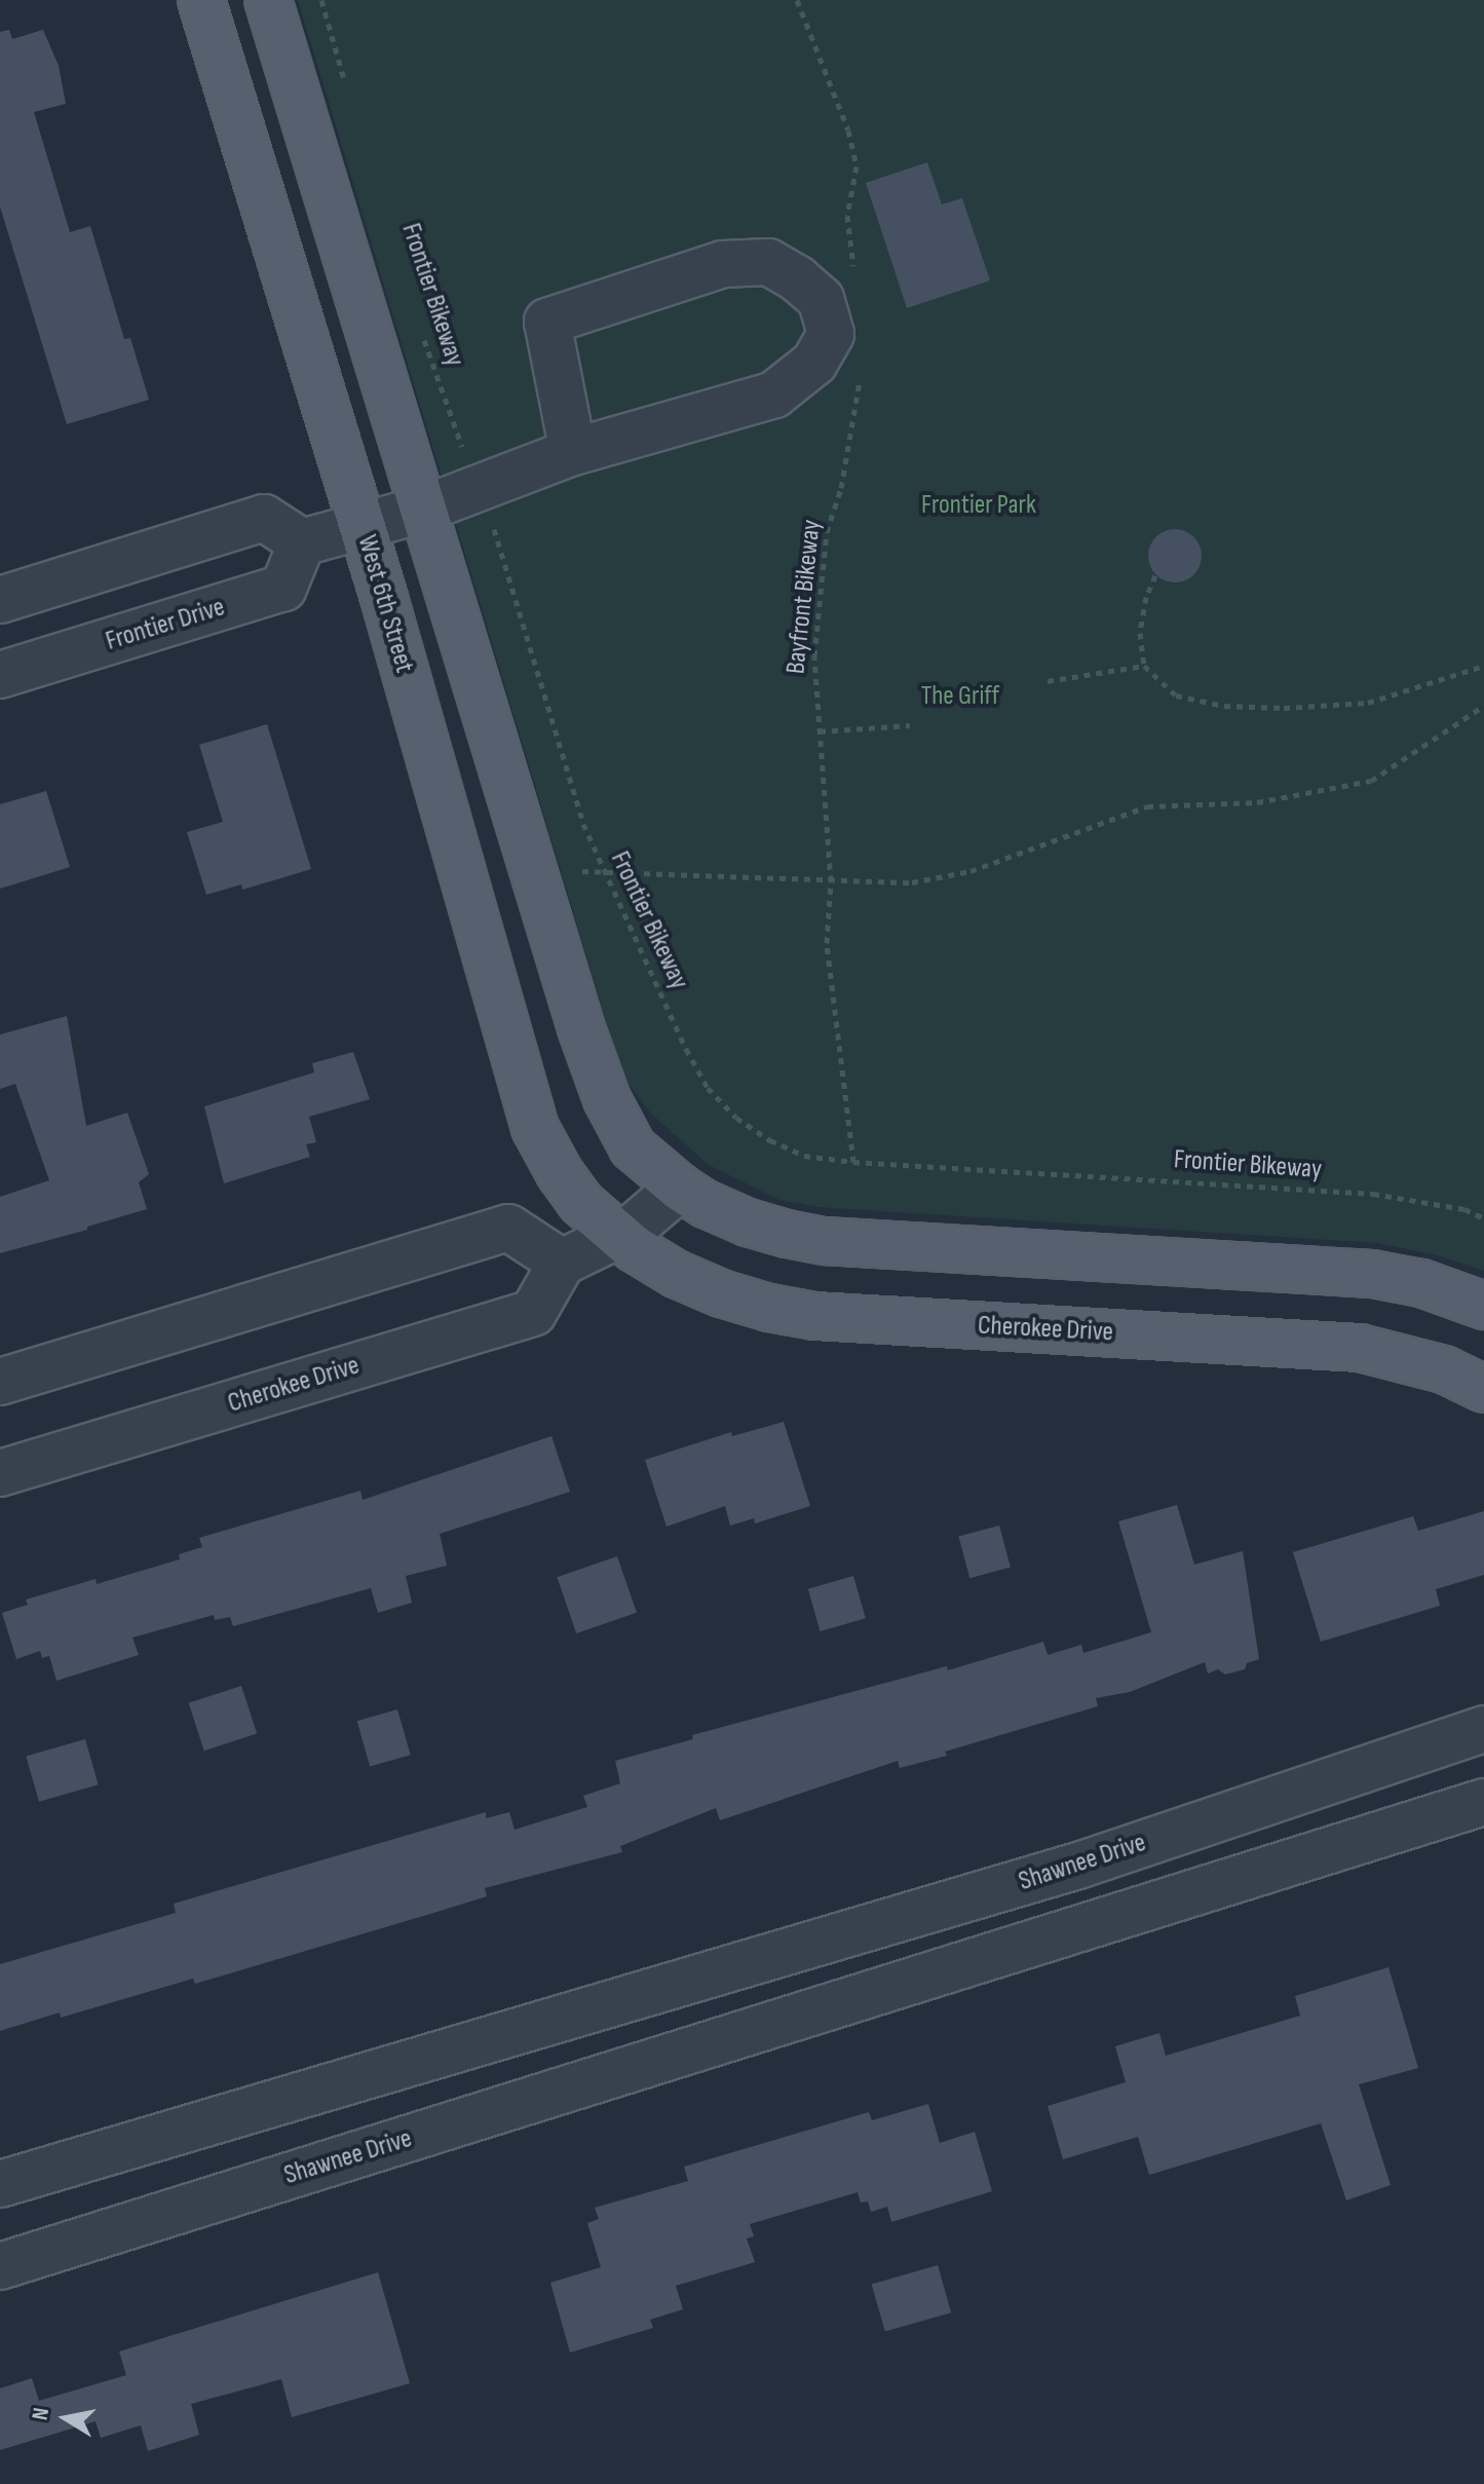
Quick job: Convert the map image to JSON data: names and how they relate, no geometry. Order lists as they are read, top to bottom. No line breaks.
{"streets":{"main road":["West 6th Street","Cherokee Drive"],"street":["Frontier Drive","Shawnee Drive"],"path":["Frontier Bikeway","Bayfront Bikeway"]},"crossings":[["Frontier Bikeway","Bayfront Bikeway"],["West 6th Street","Cherokee Drive"]],"parks":["Frontier Park","The Griff"],"north":"left"}
